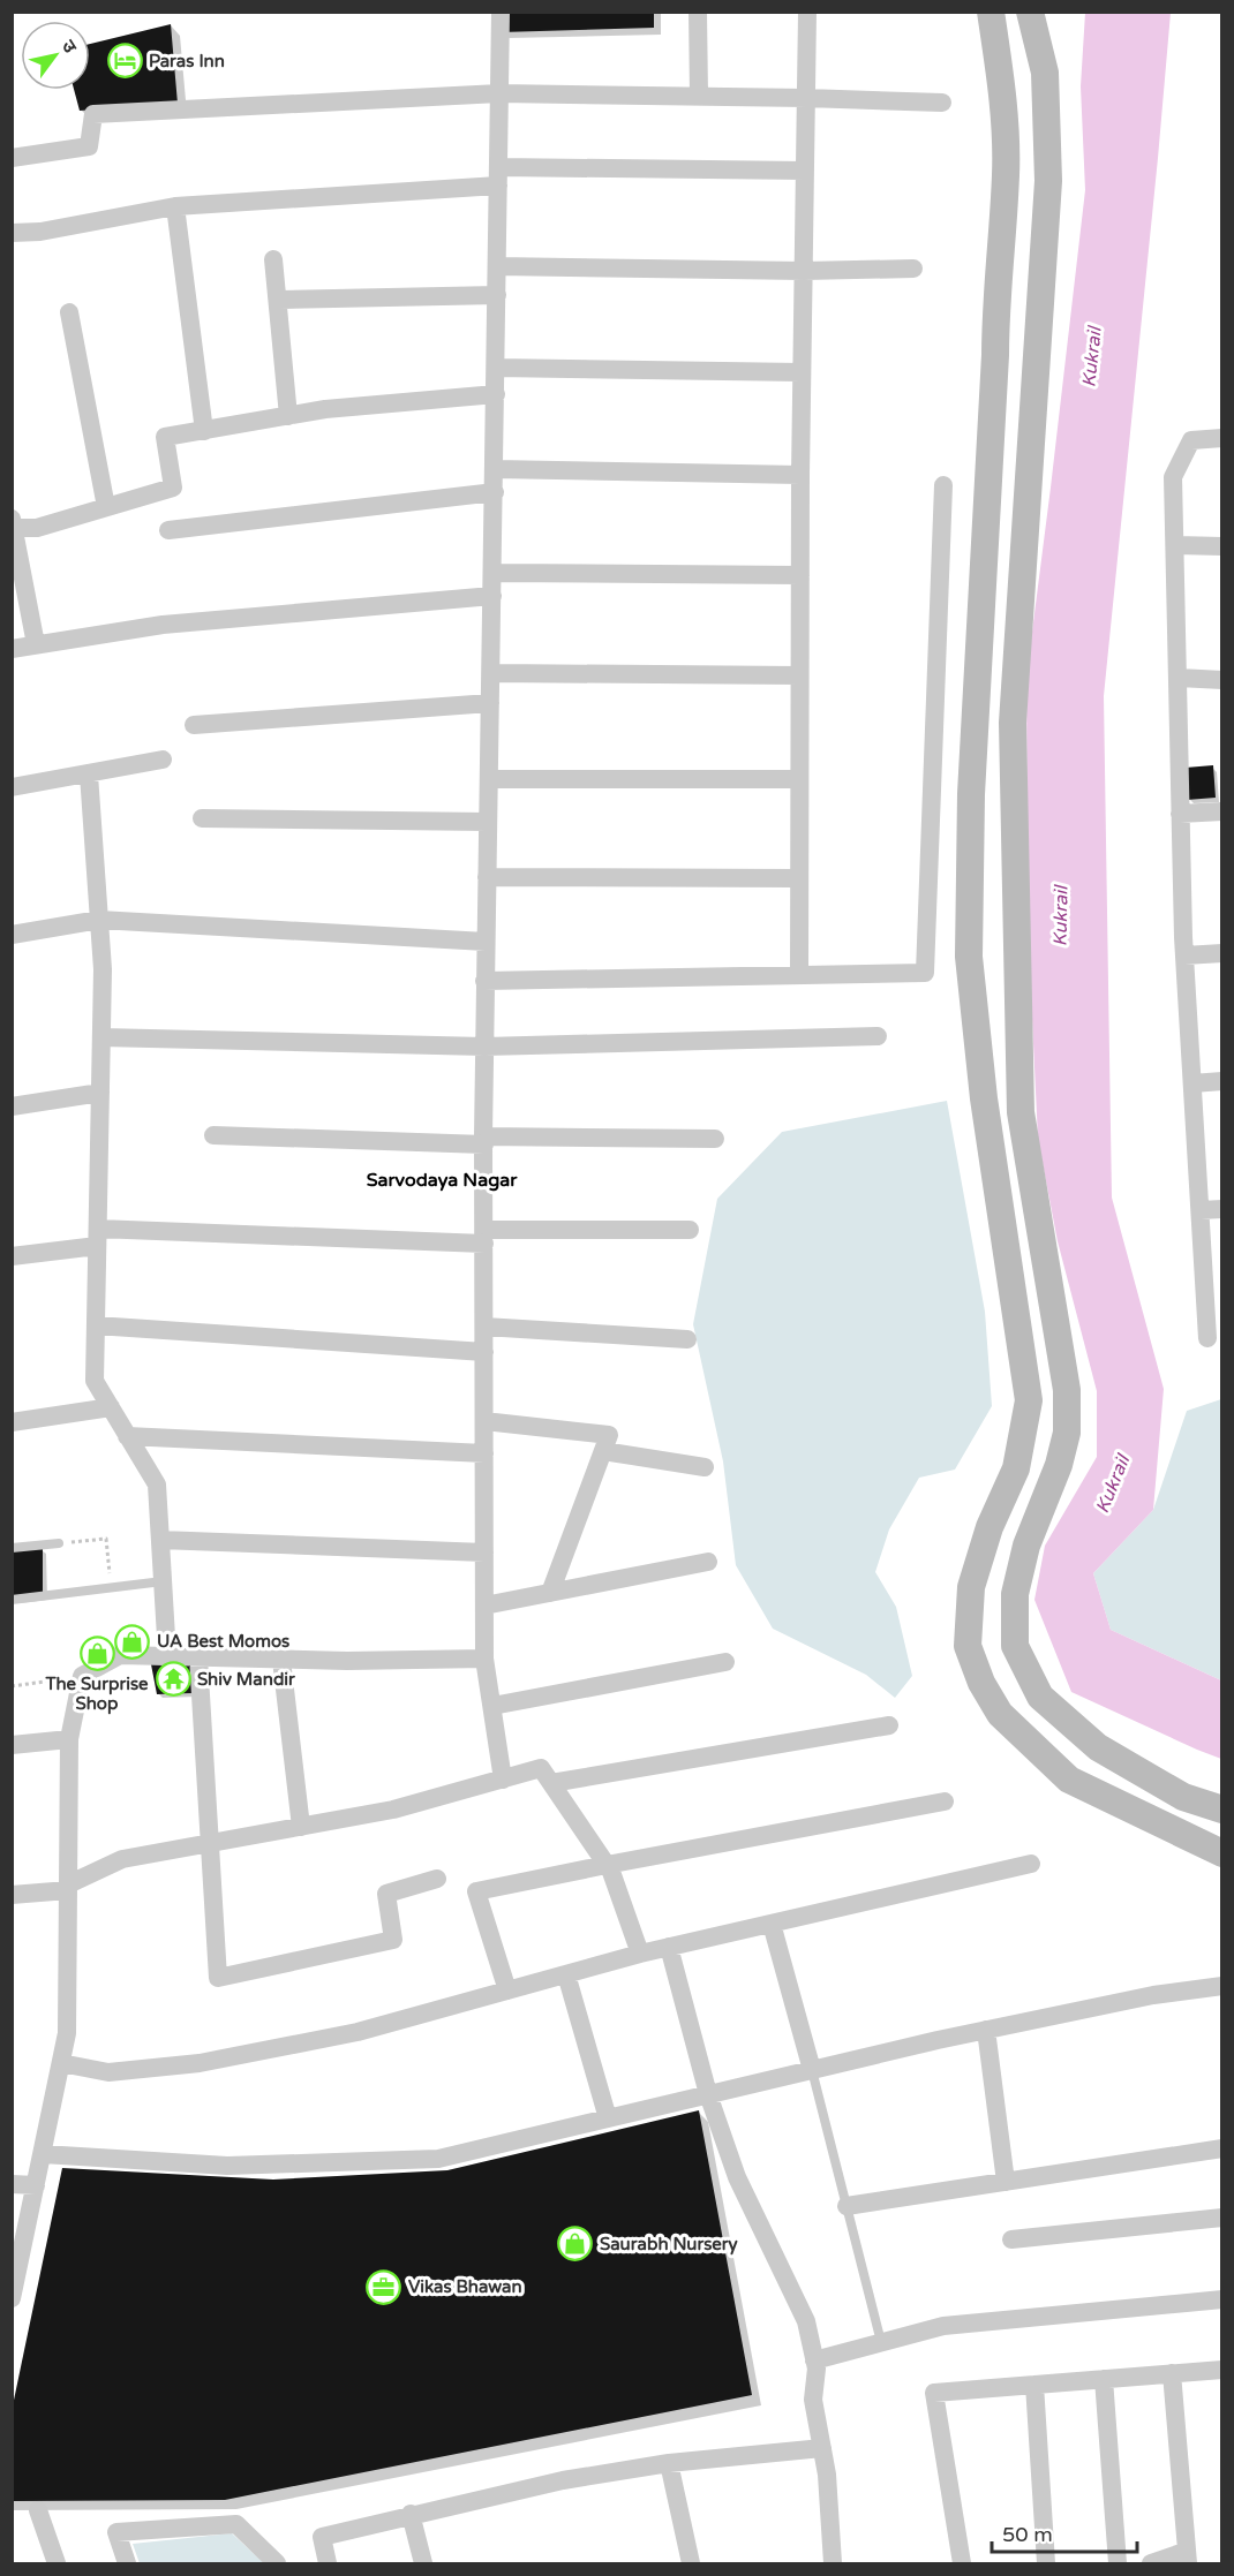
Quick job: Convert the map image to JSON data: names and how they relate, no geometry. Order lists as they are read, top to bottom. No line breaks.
{"districts":["Sarvodaya Nagar"],"water":["Kukrail"],"places":{"hotel":["Paras Inn"],"shop":["UA Best Momos","The Surprise Shop","Saurabh Nursery"],"temple":["Shiv Mandir"],"office":["Vikas Bhawan"]},"scale_bar":"50 m","north":"top right"}
